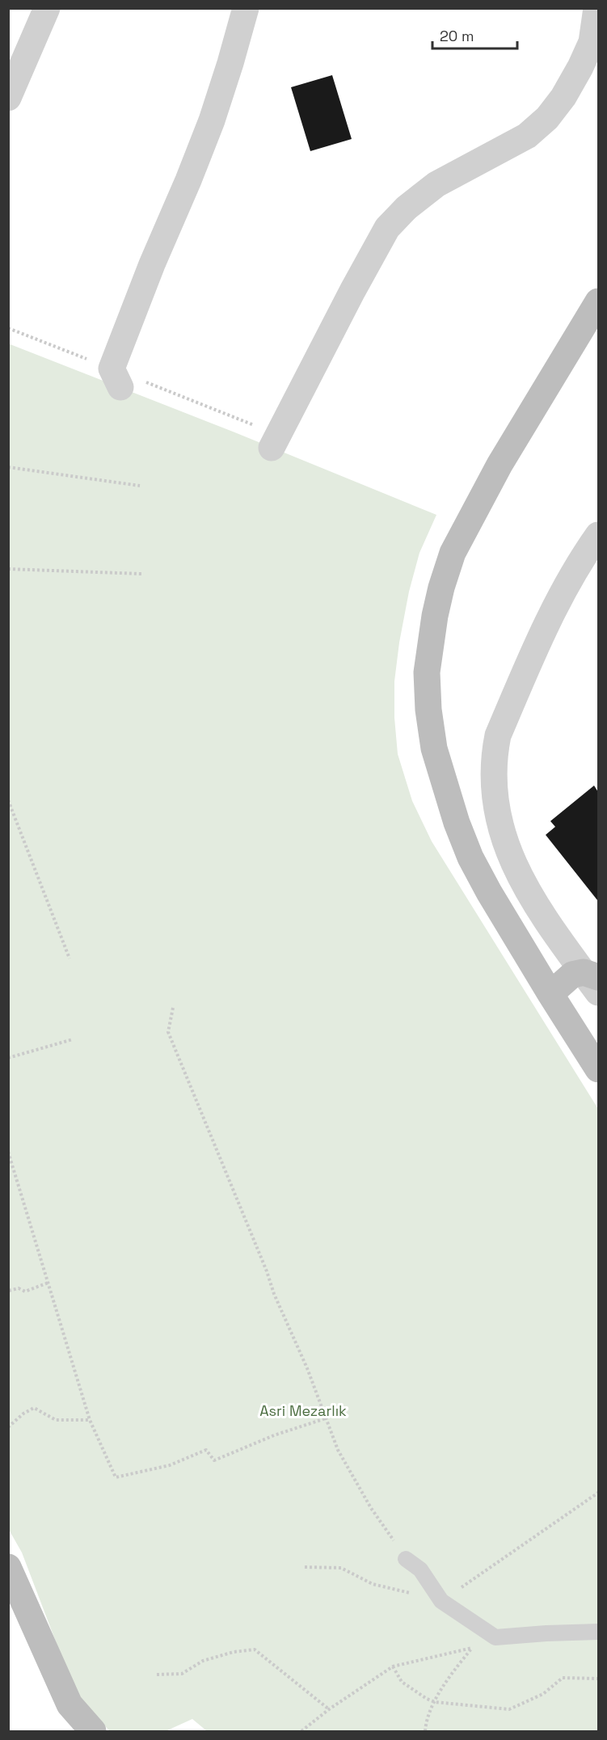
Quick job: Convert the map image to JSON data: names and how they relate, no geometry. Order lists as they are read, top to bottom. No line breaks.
{"parks":["Asri Mezarlık"],"scale_bar":"20 m"}
